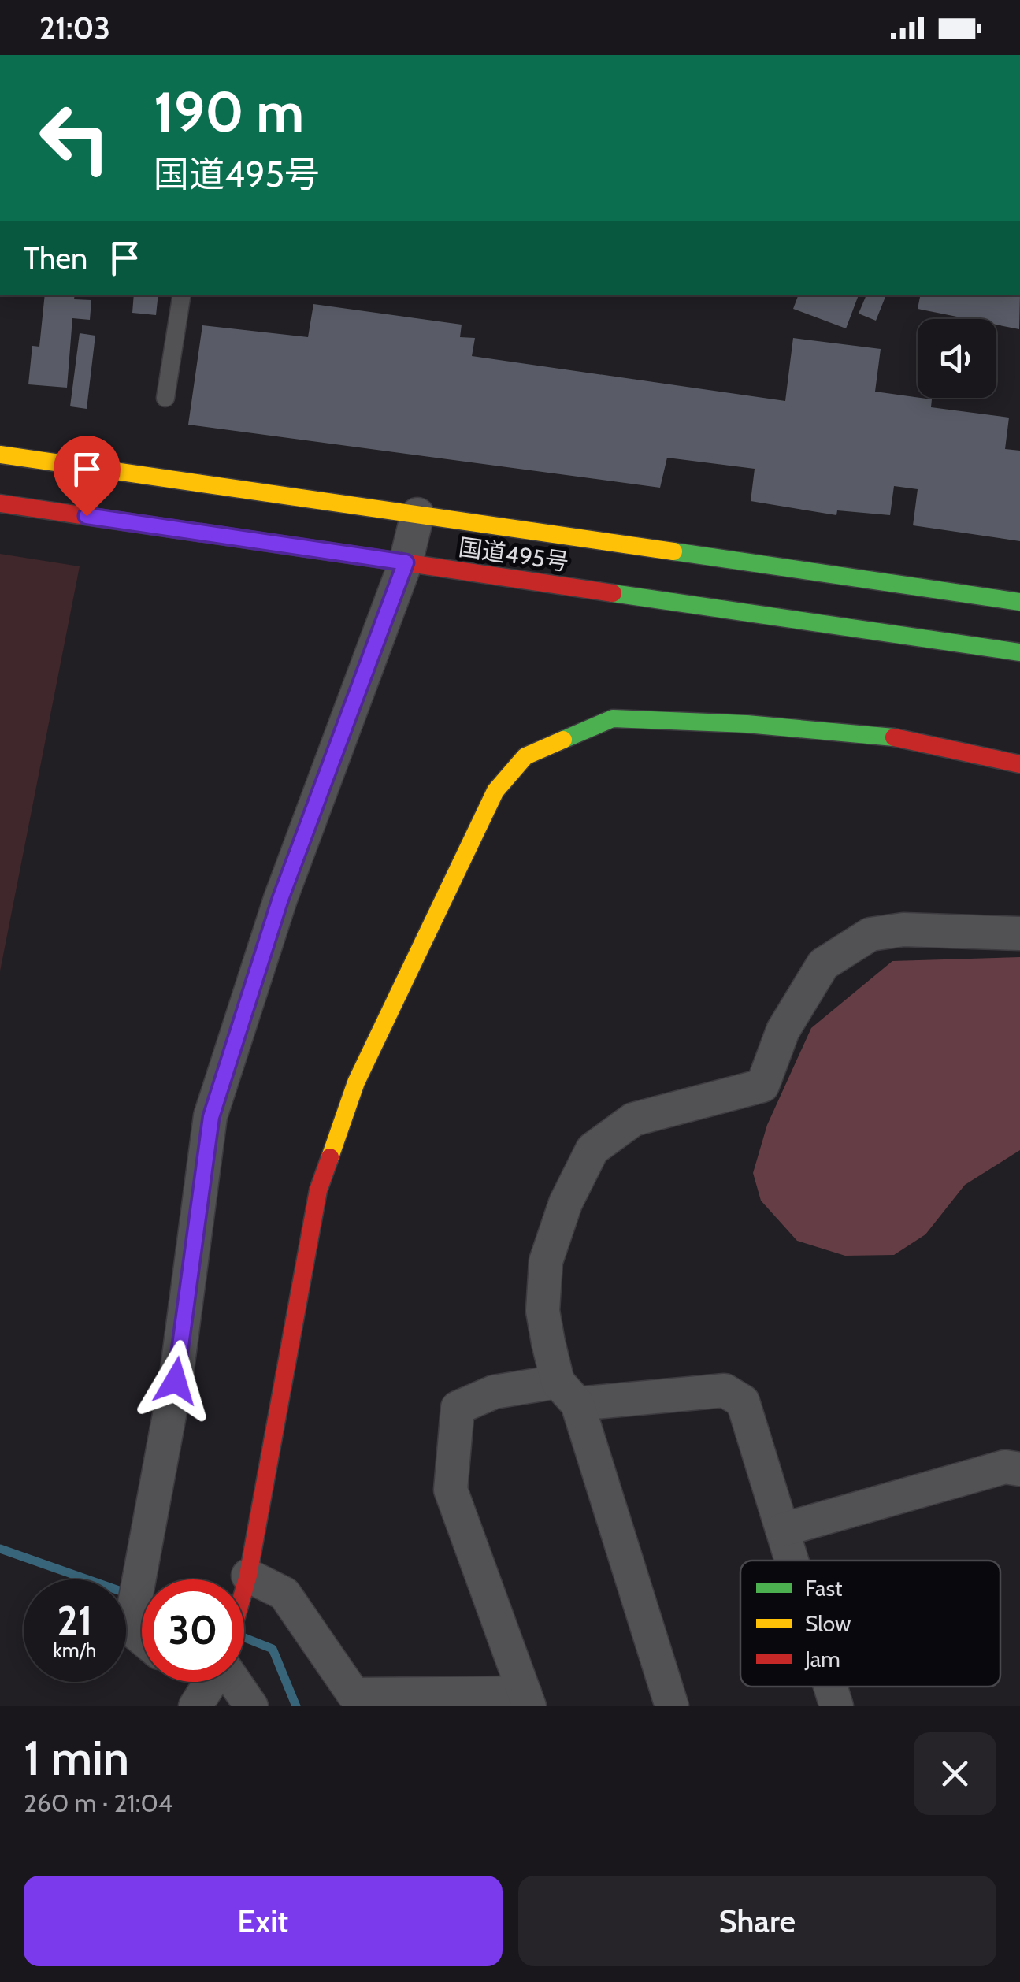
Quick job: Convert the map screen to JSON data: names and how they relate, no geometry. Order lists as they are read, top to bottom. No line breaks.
{"streets":{"main road":["国道495号"]},"legend":["Fast","Slow","Jam"],"page":{"status":"21:03","turn":["190 m","国道495号"],"then":"Then","speed":"21 km/h","limit":"30","heading":["1 min","260 m · 21:04"],"buttons":["Exit","Share"]}}
